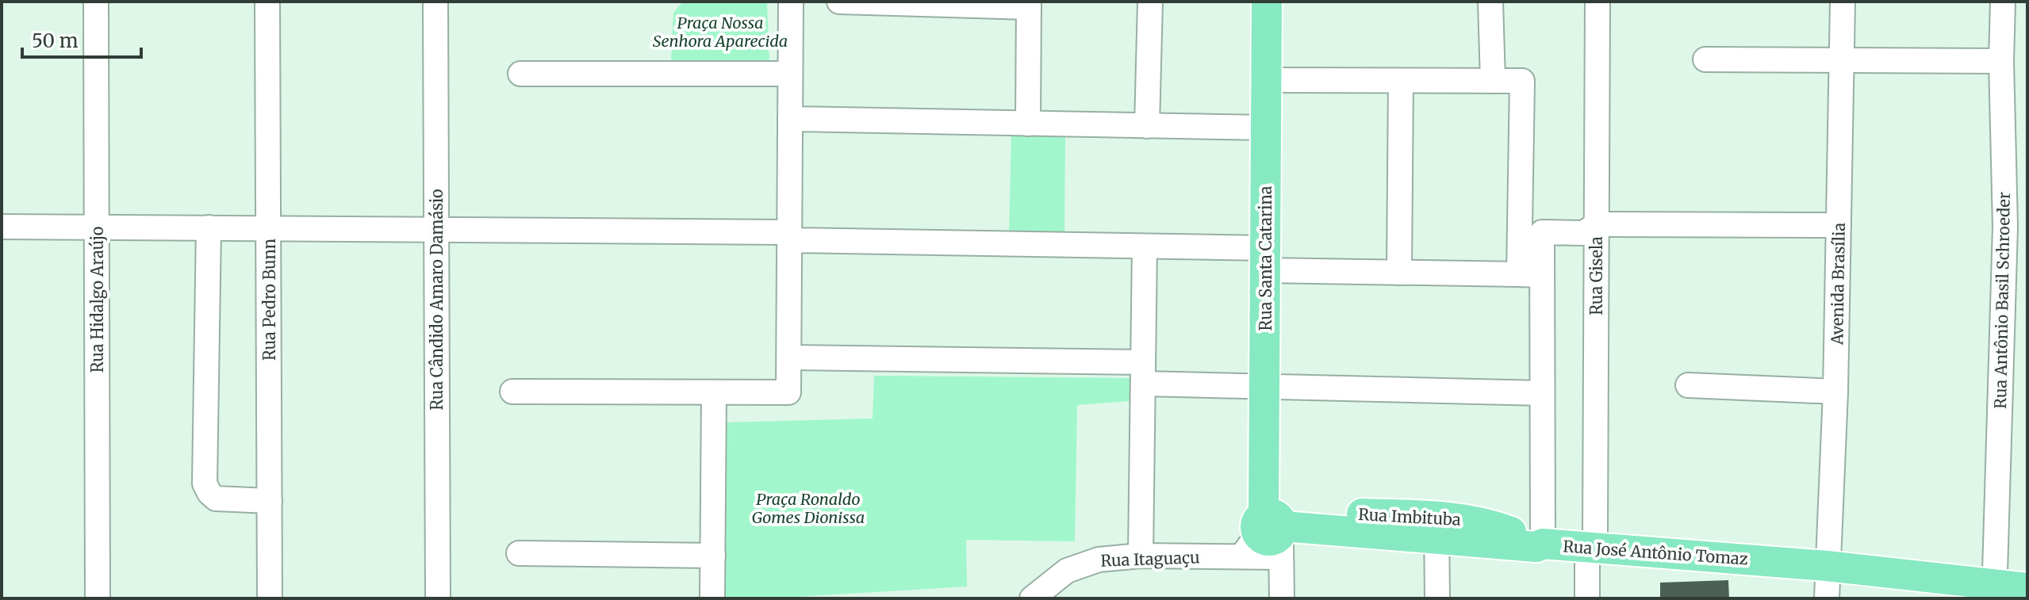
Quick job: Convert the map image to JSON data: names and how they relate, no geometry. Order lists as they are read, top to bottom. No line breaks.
{"streets":{"main road":["Rua Santa Catarina","Rua José Antônio Tomaz"],"street":["Rua Gisela","Avenida Brasília","Rua Hidalgo Araújo","Rua Pedro Bunn","Rua Cândido Amaro Damásio","Rua Antônio Basil Schroeder","Rua Itaguaçu"]},"crossings":[["Rua Santa Catarina","Rua José Antônio Tomaz"],["Rua Santa Catarina","Rua Itaguaçu"],["Rua Gisela","Rua José Antônio Tomaz"],["Avenida Brasília","Rua José Antônio Tomaz"],["Rua Antônio Basil Schroeder","Rua José Antônio Tomaz"],["Rua José Antônio Tomaz","Rua Itaguaçu"]],"parks":["Praça Nossa Senhora Aparecida","Praça Ronaldo Gomes Dionissa"],"scale_bar":"50 m"}
